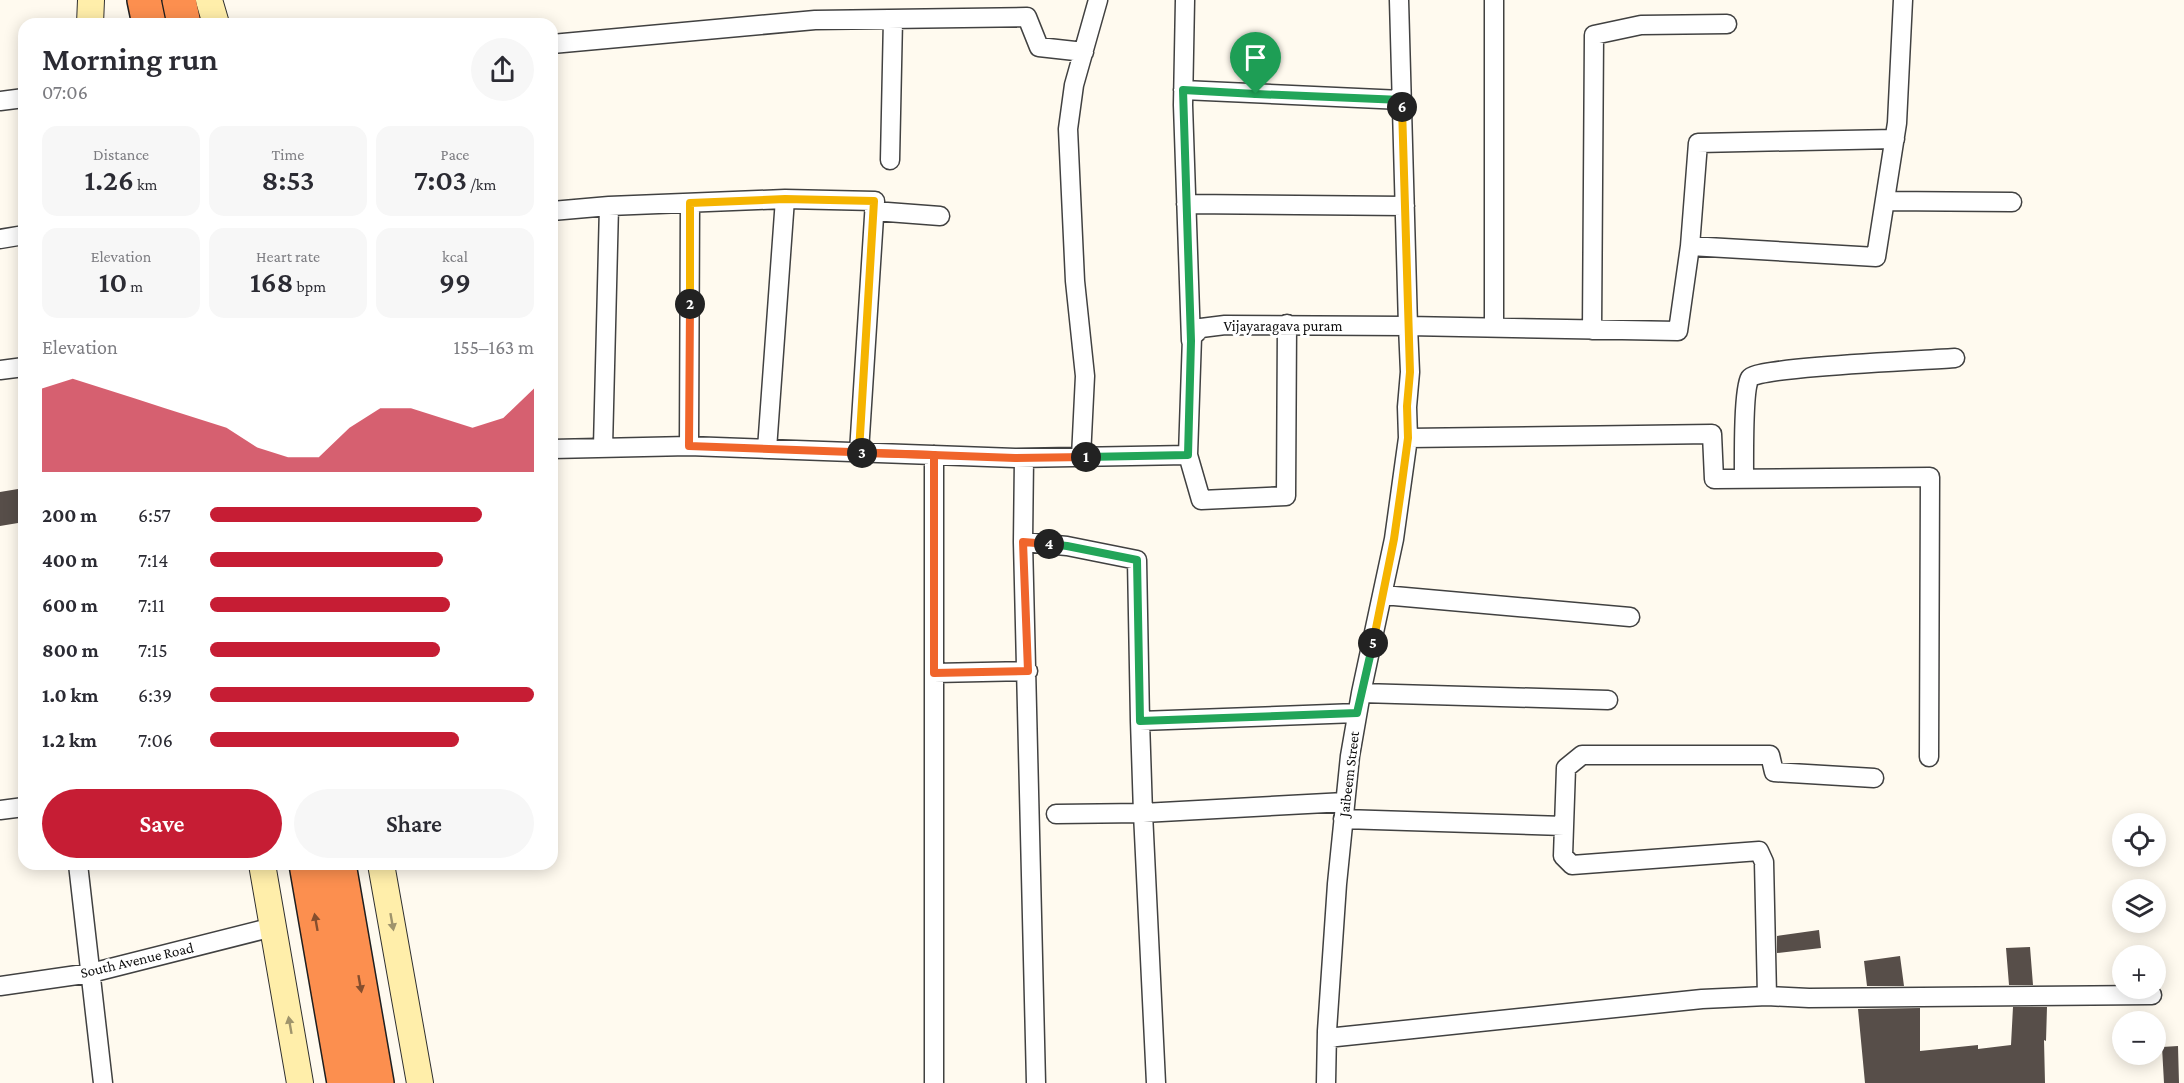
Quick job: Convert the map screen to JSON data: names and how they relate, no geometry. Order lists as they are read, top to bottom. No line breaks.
{"streets":{"street":["Vijayaragava puram","Jaibeem Street","South Avenue Road"]},"crossings":[["Vijayaragava puram","Jaibeem Street"]],"page":{"heading":["Morning run","07:06"],"pins":["6","2","3","1","4","5"],"stats":[["Distance","1.26 km"],["Time","8:53"],["Pace","7:03 /km"],["Elevation","10 m"],["Heart rate","168 bpm"],["kcal","99"]],"chart":["Elevation","155–163 m"],"list":[{"name":"200 m","note":"6:57"},{"name":"400 m","note":"7:14"},{"name":"600 m","note":"7:11"},{"name":"800 m","note":"7:15"},{"name":"1.0 km","note":"6:39"},{"name":"1.2 km","note":"7:06"}],"buttons":["Save","Share"],"map_buttons":["+","−"]}}
